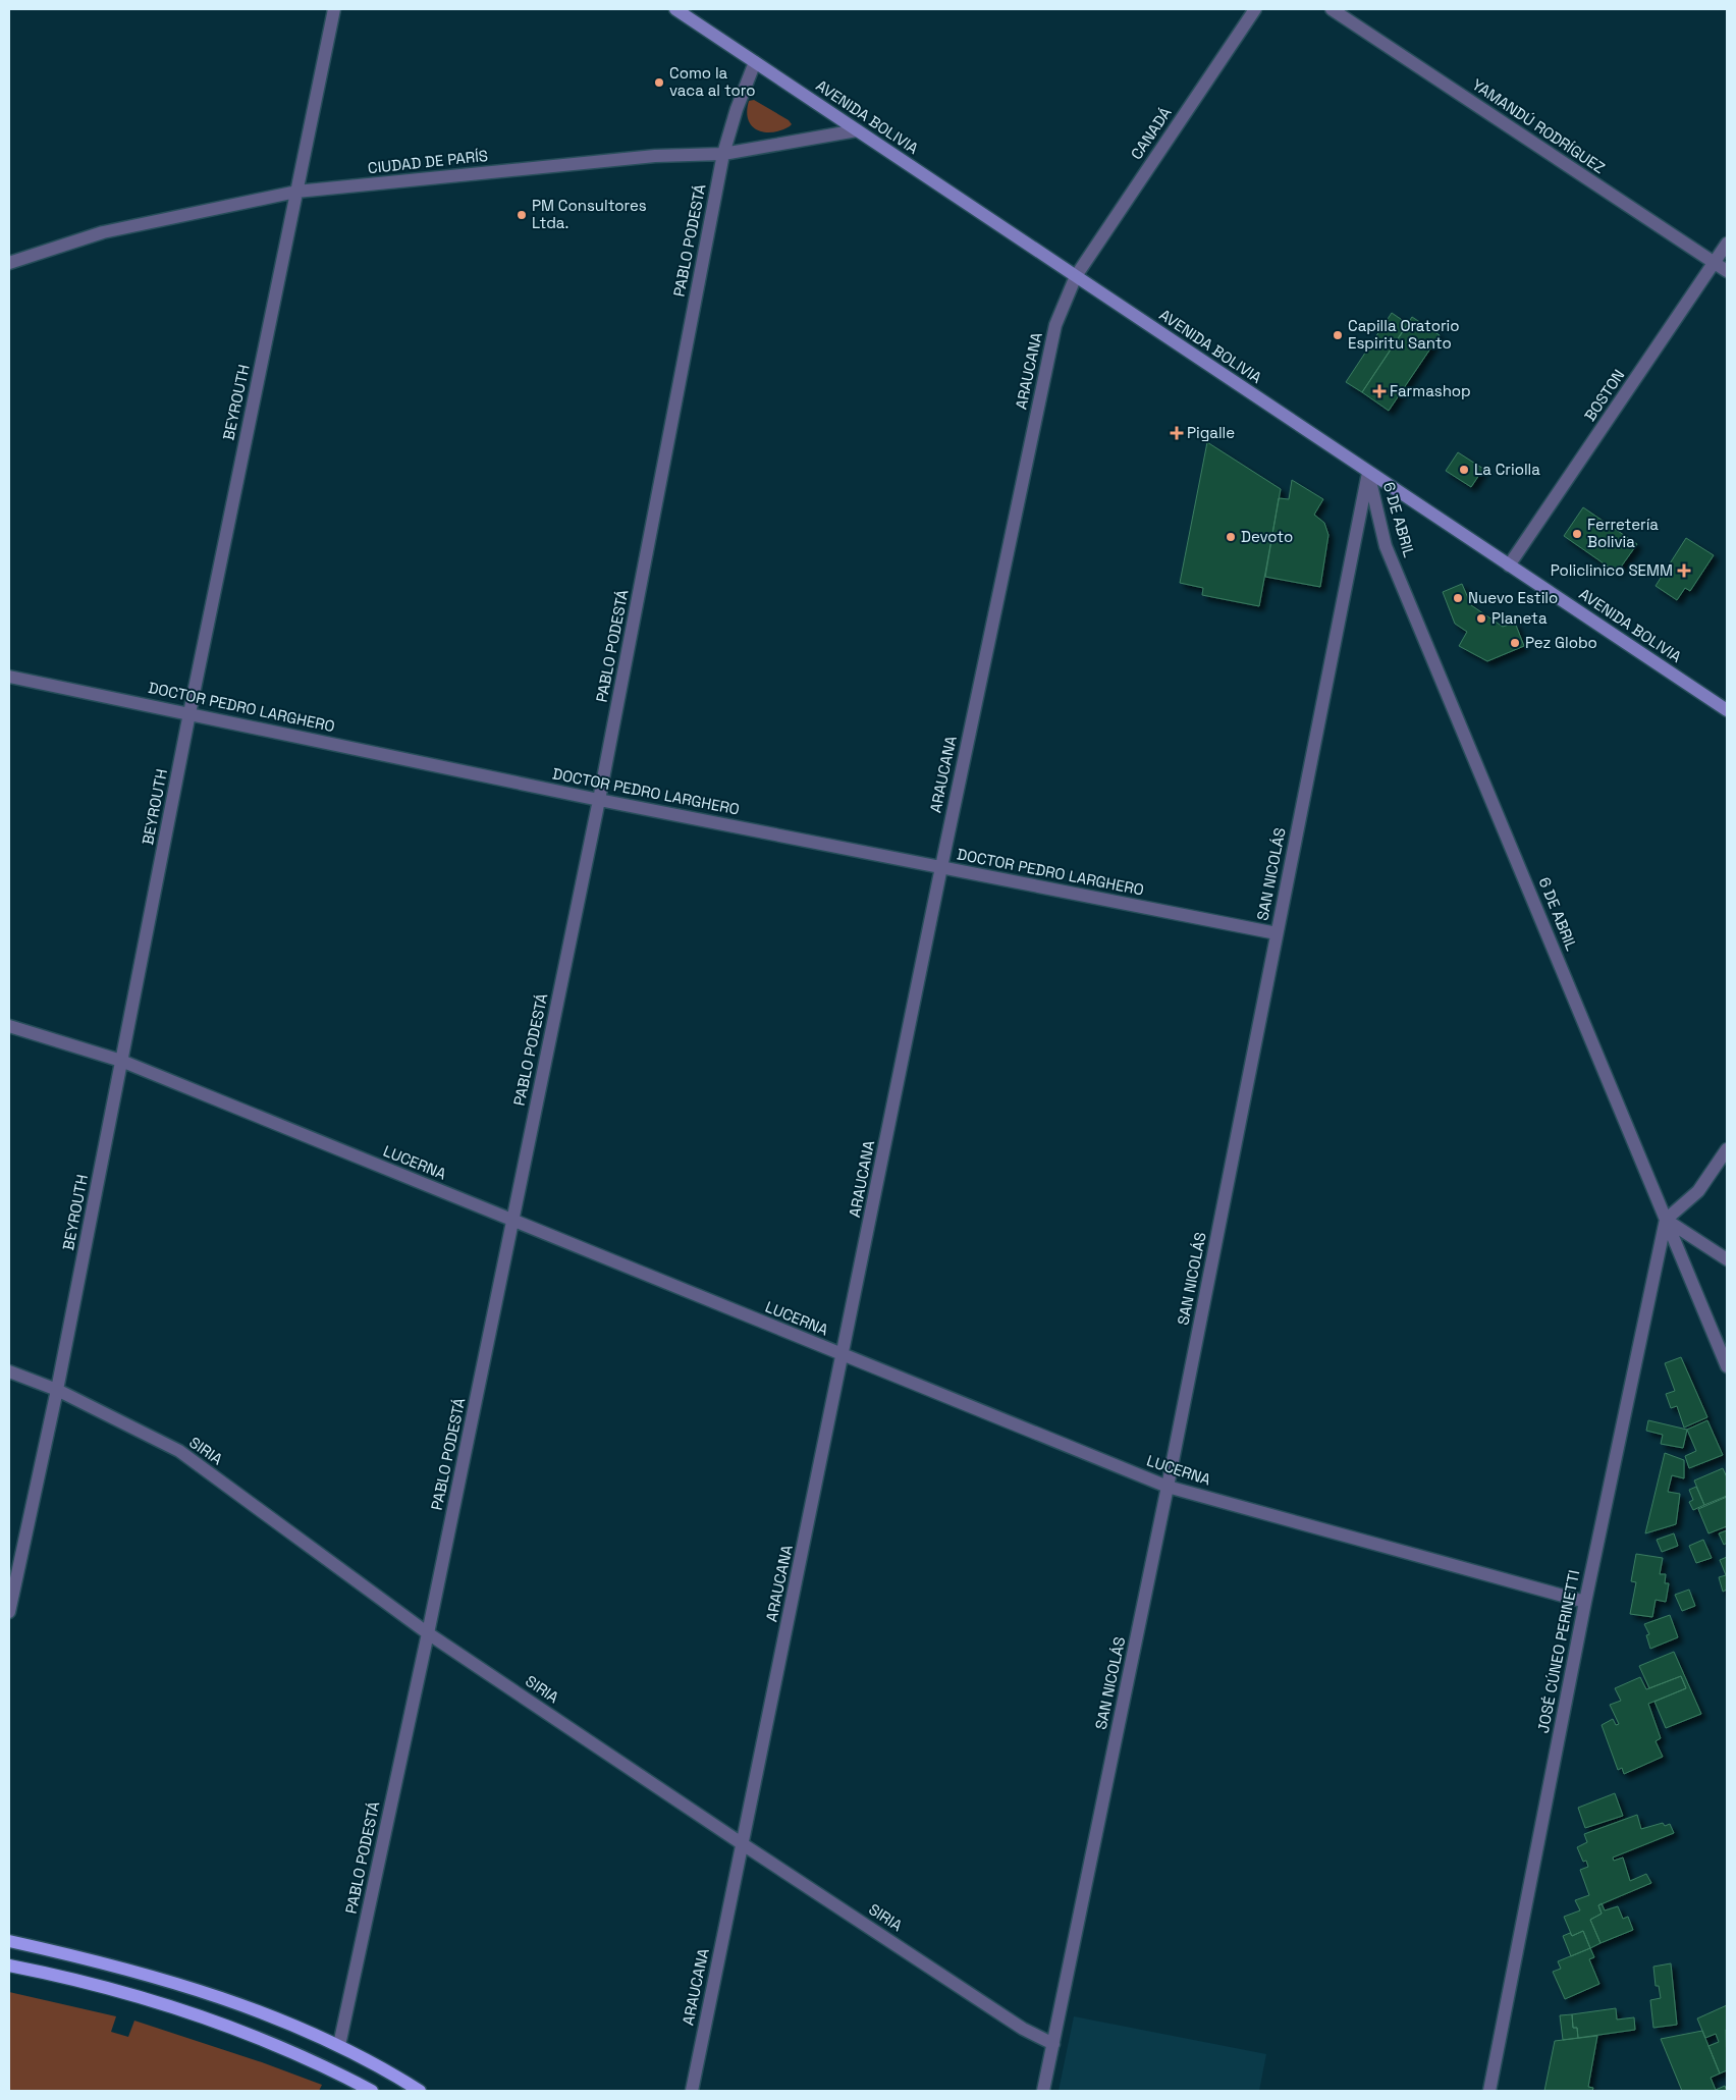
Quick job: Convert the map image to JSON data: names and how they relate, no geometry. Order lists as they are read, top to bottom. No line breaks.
{"streets":{"street":["AVENIDA BOLIVIA","YAMANDÚ RODRÍGUEZ","CANADÁ","CIUDAD DE PARÍS","PABLO PODESTÁ","ARAUCANA","BOSTON","BEYROUTH","6 DE ABRIL","DOCTOR PEDRO LARGHERO","SAN NICOLÁS","LUCERNA","SIRIA","JOSÉ CÚNEO PERINETTI"]},"crossings":[["AVENIDA BOLIVIA","CANADÁ"],["AVENIDA BOLIVIA","CIUDAD DE PARÍS"],["AVENIDA BOLIVIA","PABLO PODESTÁ"],["AVENIDA BOLIVIA","ARAUCANA"],["AVENIDA BOLIVIA","BOSTON"],["AVENIDA BOLIVIA","6 DE ABRIL"],["AVENIDA BOLIVIA","SAN NICOLÁS"],["YAMANDÚ RODRÍGUEZ","BOSTON"],["CANADÁ","ARAUCANA"],["CIUDAD DE PARÍS","PABLO PODESTÁ"],["CIUDAD DE PARÍS","BEYROUTH"],["PABLO PODESTÁ","DOCTOR PEDRO LARGHERO"],["PABLO PODESTÁ","LUCERNA"],["PABLO PODESTÁ","SIRIA"],["ARAUCANA","DOCTOR PEDRO LARGHERO"],["ARAUCANA","LUCERNA"],["ARAUCANA","SIRIA"],["BEYROUTH","DOCTOR PEDRO LARGHERO"],["BEYROUTH","LUCERNA"],["BEYROUTH","SIRIA"],["6 DE ABRIL","SAN NICOLÁS"],["6 DE ABRIL","JOSÉ CÚNEO PERINETTI"],["DOCTOR PEDRO LARGHERO","SAN NICOLÁS"],["SAN NICOLÁS","LUCERNA"],["SAN NICOLÁS","SIRIA"],["LUCERNA","JOSÉ CÚNEO PERINETTI"]],"places":{"other":["Como la vaca al toro","PM Consultores Ltda.","Capilla Oratorio Espiritu Santo","La Criolla","Ferretería Bolivia","Devoto","Nuevo Estilo","Planeta","Pez Globo"],"health":["Farmashop","Pigalle","Policlinico SEMM"]}}
